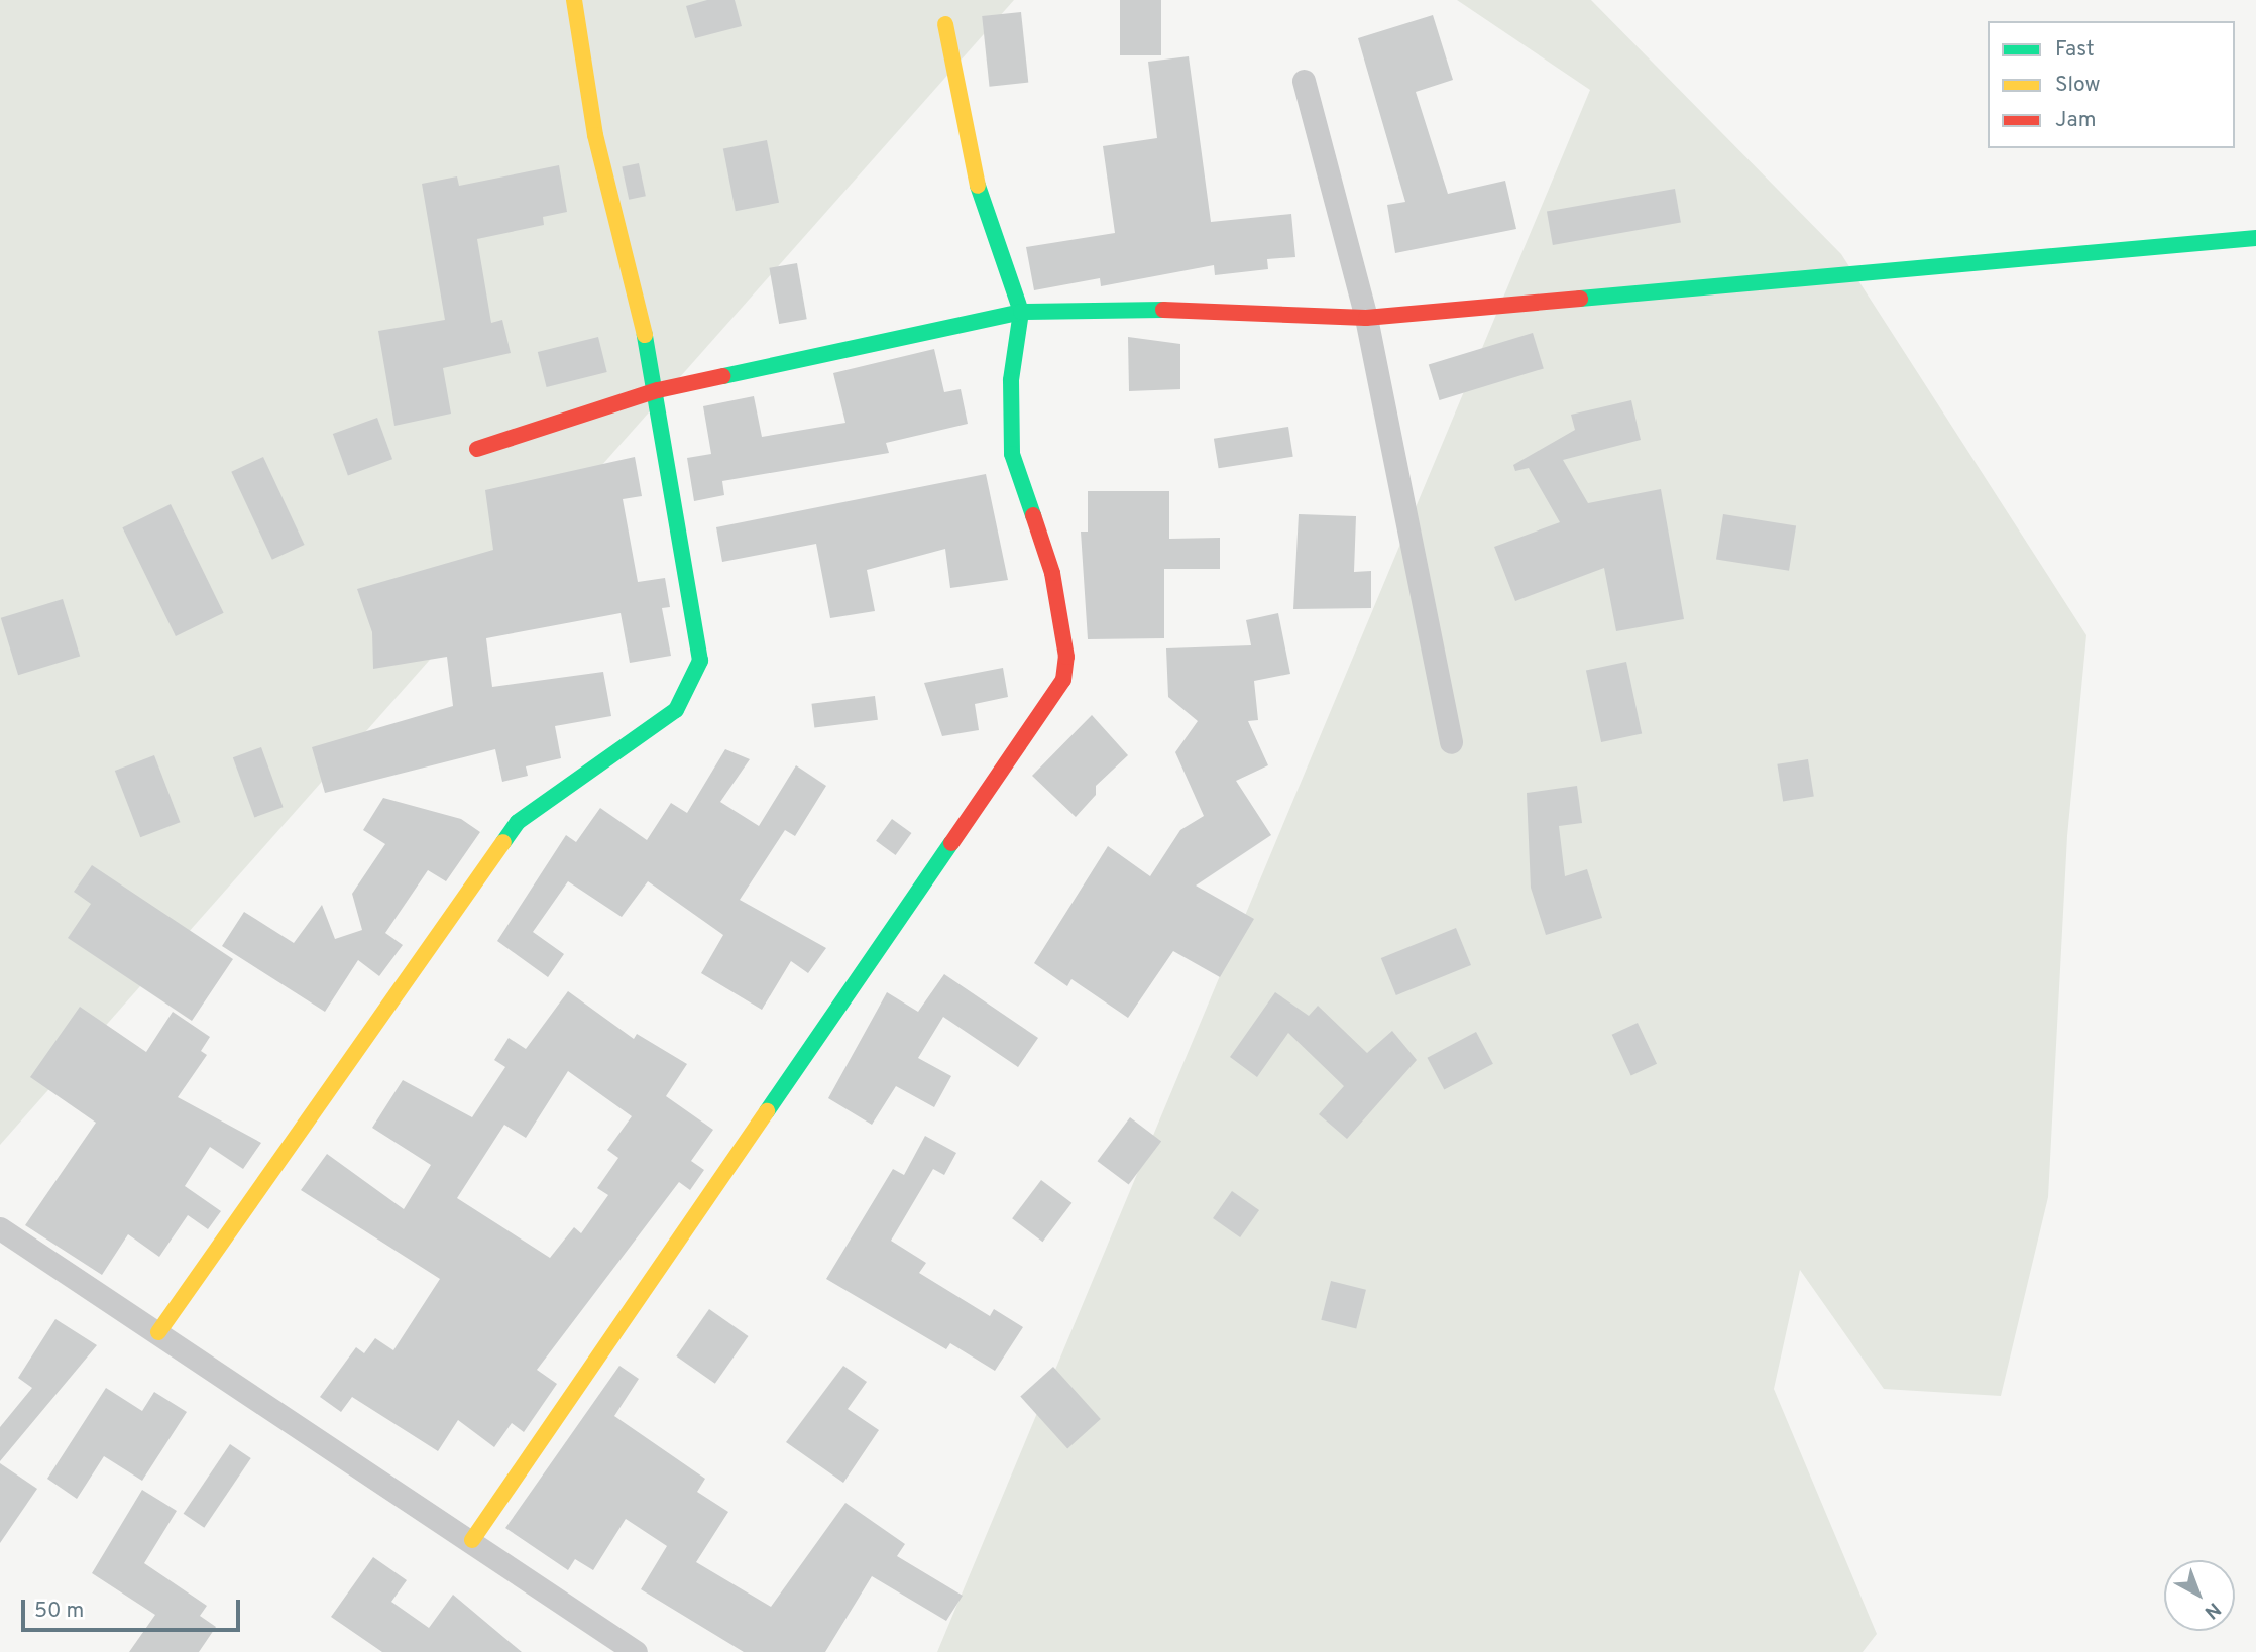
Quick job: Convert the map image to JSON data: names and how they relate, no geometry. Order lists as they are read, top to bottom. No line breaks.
{"legend":["Fast","Slow","Jam"],"scale_bar":"50 m","north":"bottom right"}
